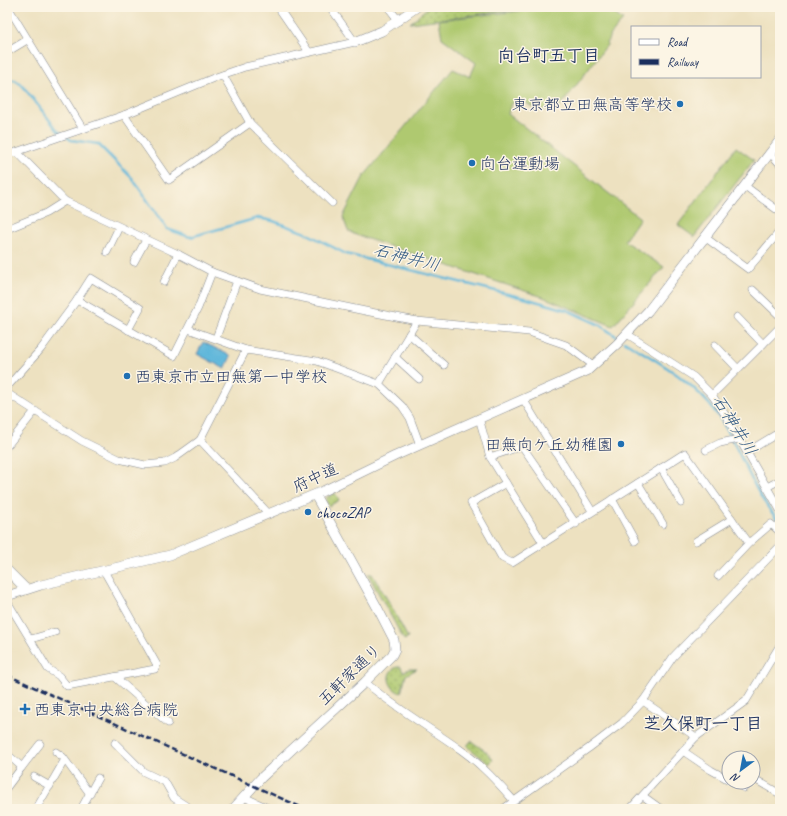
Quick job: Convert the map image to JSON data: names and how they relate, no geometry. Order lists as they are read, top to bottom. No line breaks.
{"streets":{"street":["府中道","五軒家通り"]},"crossings":[["府中道","五軒家通り"]],"districts":["向台町五丁目","芝久保町一丁目"],"water":["石神井川"],"places":{"other":["東京都立田無高等学校","向台運動場","西東京市立田無第一中学校","田無向ケ丘幼稚園","chocoZAP"],"health":["西東京中央総合病院"]},"legend":["Road","Railway"],"north":"bottom left"}
